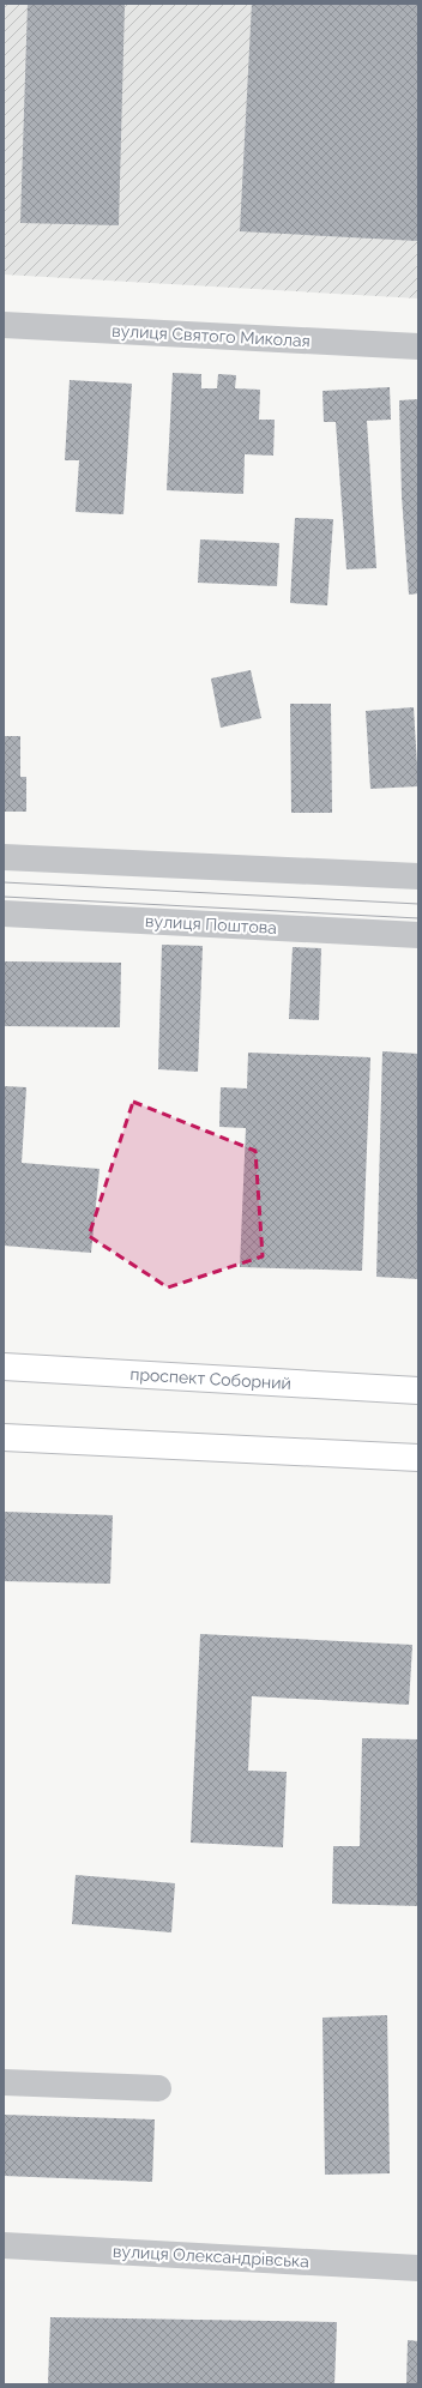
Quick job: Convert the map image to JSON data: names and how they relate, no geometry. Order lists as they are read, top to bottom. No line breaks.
{"streets":{"main road":["проспект Соборний"],"street":["вулиця Святого Миколая","вулиця Поштова","вулиця Олександрівська"]}}
